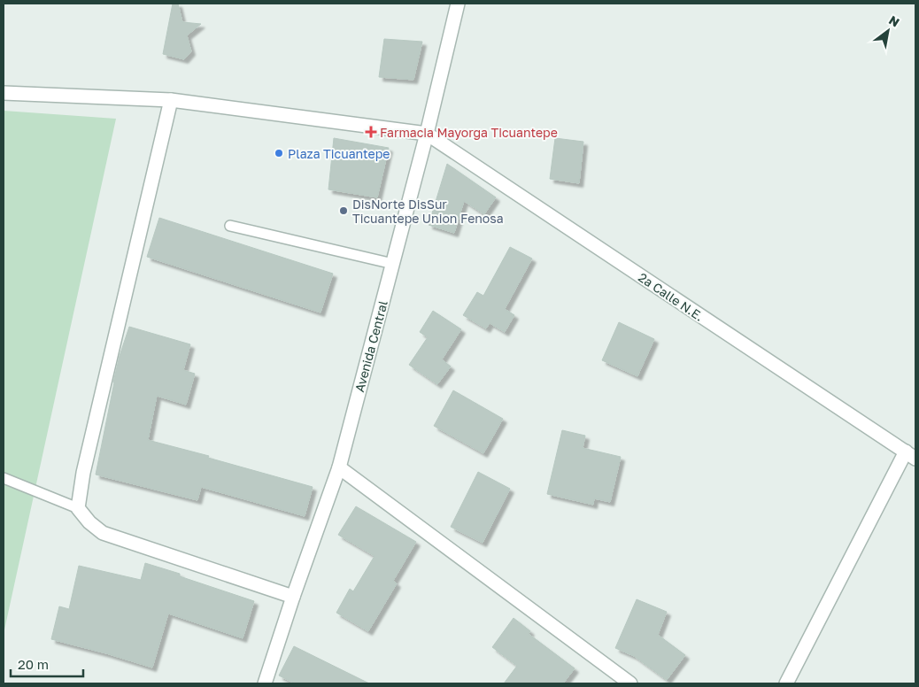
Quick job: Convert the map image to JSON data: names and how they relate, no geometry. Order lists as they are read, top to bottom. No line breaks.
{"streets":{"street":["2a Calle N.E.","Avenida Central"]},"crossings":[["2a Calle N.E.","Avenida Central"]],"places":{"health":["Farmacia Mayorga Ticuantepe"],"other":["Plaza Ticuantepe","DisNorte DisSur Ticuantepe Union Fenosa"]},"scale_bar":"20 m","north":"top right"}
